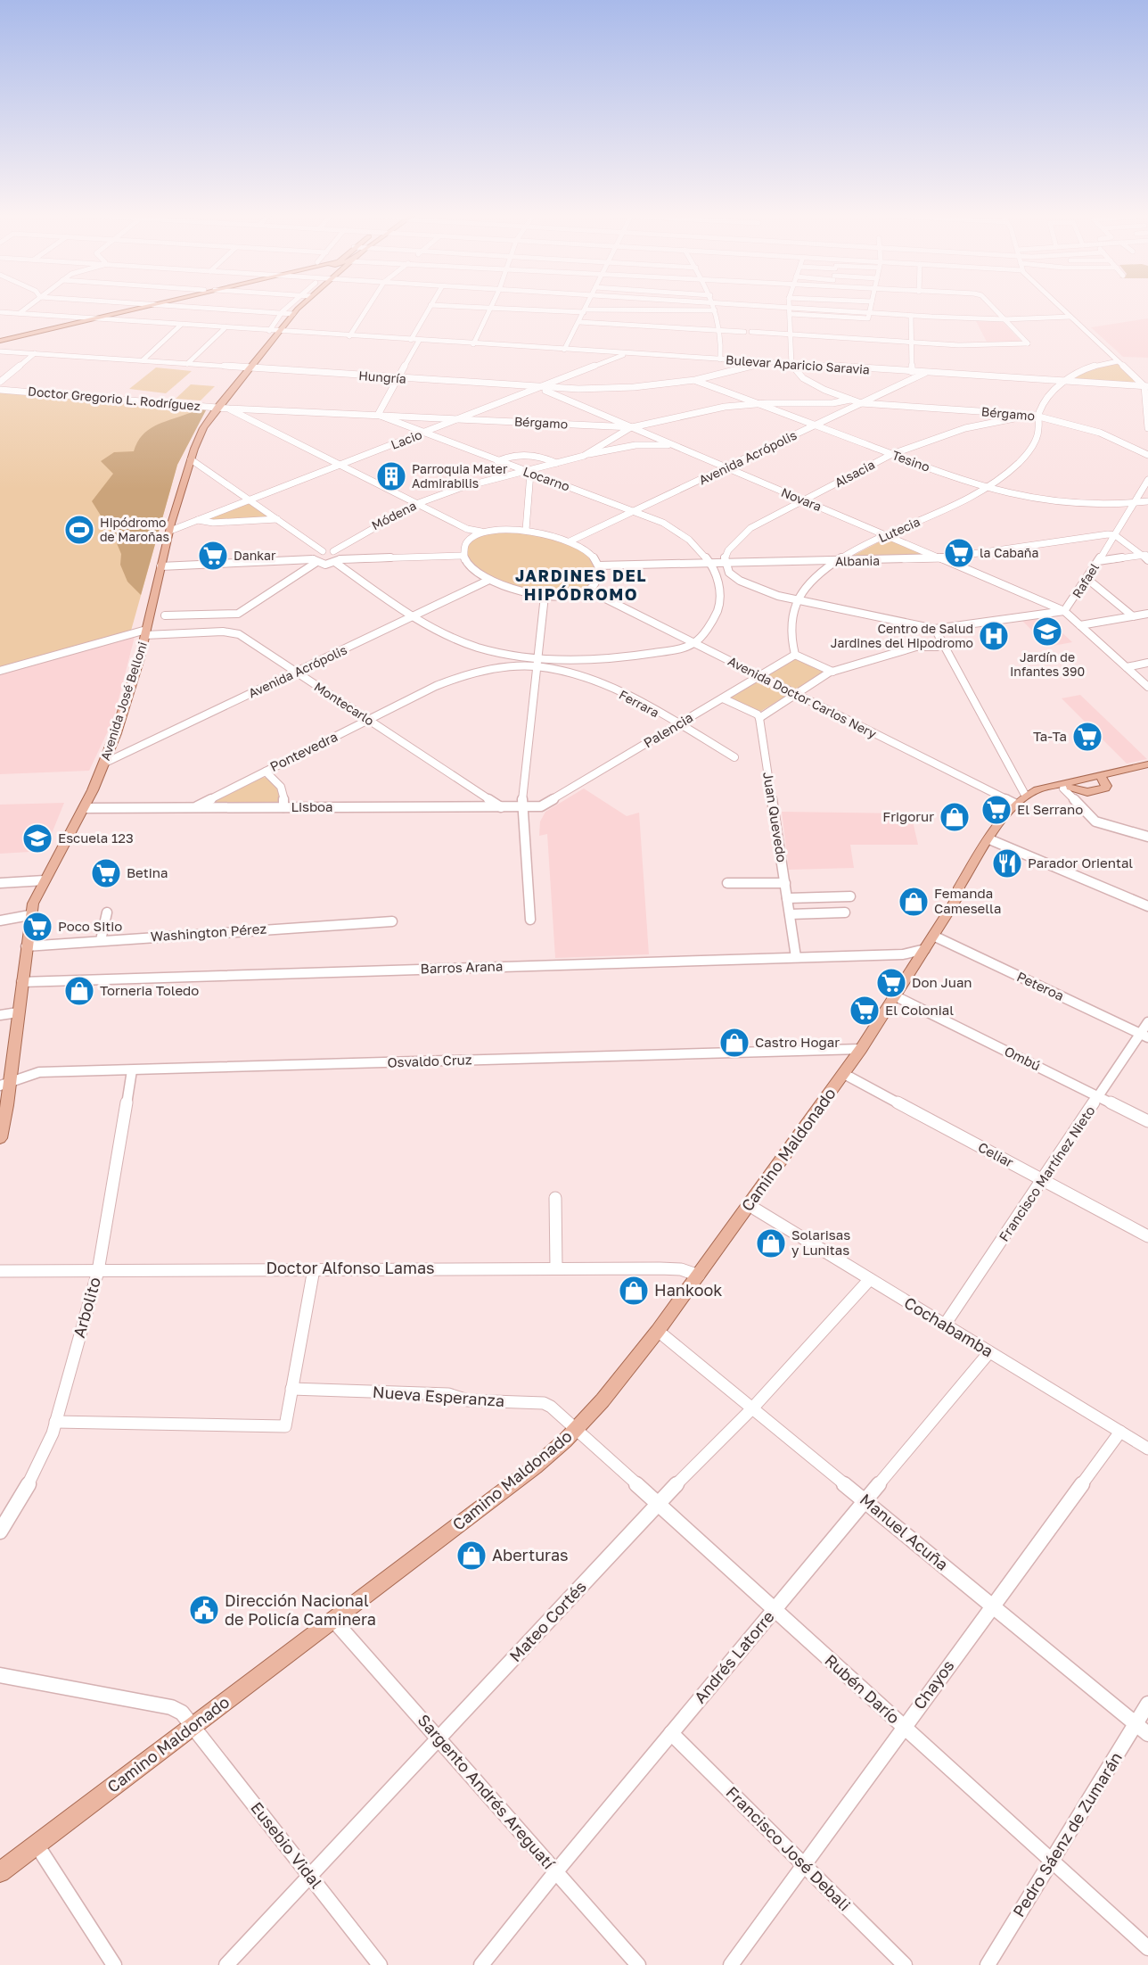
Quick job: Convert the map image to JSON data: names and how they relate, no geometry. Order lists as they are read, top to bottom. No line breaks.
{"streets":{"main road":["Avenida José Belloni","Camino Maldonado"],"street":["Bulevar Aparicio Saravia","Hungría","Doctor Gregorio L. Rodríguez","Bérgamo","Lacio","Avenida Acrópolis","Tesino","Alsacia","Locarno","Novara","Módena","Lutecia","Albania","Rafael","Avenida Doctor Carlos Nery","Montecarlo","Ferrara","Palencia","Pontevedra","Lisboa","Juan Quevedo","Washington Pérez","Barros Arana","Peteroa","Ombú","Osvaldo Cruz","Celiar","Francisco Martínez Nieto","Doctor Alfonso Lamas","Arbolito","Cochabamba","Nueva Esperanza","Manuel Acuña","Mateo Cortés","Andrés Latorre","Chayos","Rubén Darío","Sargento Andrés Areguatí","Pedro Sáenz de Zumarán","Eusebio Vidal","Francisco José Debali"]},"crossings":[["Bulevar Aparicio Saravia","Hungría"],["Bulevar Aparicio Saravia","Bérgamo"],["Bulevar Aparicio Saravia","Lacio"],["Bulevar Aparicio Saravia","Avenida Acrópolis"],["Bulevar Aparicio Saravia","Avenida José Belloni"],["Hungría","Lacio"],["Hungría","Tesino"],["Hungría","Novara"],["Hungría","Avenida José Belloni"],["Doctor Gregorio L. Rodríguez","Bérgamo"],["Doctor Gregorio L. Rodríguez","Avenida José Belloni"],["Bérgamo","Lacio"],["Bérgamo","Avenida Acrópolis"],["Bérgamo","Tesino"],["Bérgamo","Alsacia"],["Bérgamo","Locarno"],["Bérgamo","Novara"],["Bérgamo","Módena"],["Bérgamo","Lutecia"],["Lacio","Locarno"],["Lacio","Novara"],["Lacio","Avenida José Belloni"],["Avenida Acrópolis","Tesino"],["Avenida Acrópolis","Locarno"],["Avenida Acrópolis","Novara"],["Avenida Acrópolis","Avenida José Belloni"],["Avenida Acrópolis","Montecarlo"],["Avenida Acrópolis","Ferrara"],["Tesino","Alsacia"],["Tesino","Lutecia"],["Tesino","Rafael"],["Alsacia","Novara"],["Alsacia","Lutecia"],["Alsacia","Albania"],["Locarno","Módena"],["Locarno","Albania"],["Novara","Módena"],["Novara","Lutecia"],["Novara","Albania"],["Novara","Rafael"],["Módena","Ferrara"],["Lutecia","Albania"],["Lutecia","Palencia"],["Albania","Rafael"],["Avenida Doctor Carlos Nery","Palencia"],["Avenida Doctor Carlos Nery","Pontevedra"],["Avenida Doctor Carlos Nery","Camino Maldonado"],["Avenida José Belloni","Montecarlo"],["Avenida José Belloni","Lisboa"],["Avenida José Belloni","Washington Pérez"],["Avenida José Belloni","Barros Arana"],["Avenida José Belloni","Osvaldo Cruz"],["Montecarlo","Pontevedra"],["Montecarlo","Lisboa"],["Ferrara","Palencia"],["Ferrara","Pontevedra"],["Palencia","Lisboa"],["Pontevedra","Lisboa"],["Juan Quevedo","Barros Arana"],["Barros Arana","Camino Maldonado"],["Peteroa","Camino Maldonado"],["Peteroa","Francisco Martínez Nieto"],["Ombú","Camino Maldonado"],["Ombú","Francisco Martínez Nieto"],["Osvaldo Cruz","Camino Maldonado"],["Osvaldo Cruz","Arbolito"],["Camino Maldonado","Celiar"],["Camino Maldonado","Doctor Alfonso Lamas"],["Camino Maldonado","Cochabamba"],["Camino Maldonado","Nueva Esperanza"],["Camino Maldonado","Manuel Acuña"],["Camino Maldonado","Rubén Darío"],["Camino Maldonado","Sargento Andrés Areguatí"],["Camino Maldonado","Eusebio Vidal"],["Celiar","Francisco Martínez Nieto"],["Francisco Martínez Nieto","Cochabamba"],["Doctor Alfonso Lamas","Arbolito"],["Cochabamba","Mateo Cortés"],["Cochabamba","Andrés Latorre"],["Cochabamba","Chayos"],["Nueva Esperanza","Rubén Darío"],["Manuel Acuña","Mateo Cortés"],["Manuel Acuña","Andrés Latorre"],["Manuel Acuña","Chayos"],["Manuel Acuña","Pedro Sáenz de Zumarán"],["Mateo Cortés","Rubén Darío"],["Mateo Cortés","Sargento Andrés Areguatí"],["Mateo Cortés","Eusebio Vidal"],["Andrés Latorre","Rubén Darío"],["Andrés Latorre","Sargento Andrés Areguatí"],["Andrés Latorre","Francisco José Debali"],["Chayos","Rubén Darío"],["Chayos","Francisco José Debali"],["Rubén Darío","Pedro Sáenz de Zumarán"]],"districts":["JARDINES DEL HIPÓDROMO"],"places":{"building":["Parroquia Mater Admirabilis"],"sports":["Hipódromo de Maroñas"],"supermarket":["la Cabaña","Dankar","Ta-Ta","El Serrano","Betina","Poco Sitio","Don Juan","El Colonial"],"school or university":["Jardín de Infantes 390","Escuela 123"],"hospital":["Centro de Salud Jardines del Hipodromo"],"shop":["Frigorur","Femanda Camesella","Torneria Toledo","Castro Hogar","Solarisas y Lunitas","Hankook","Aberturas"],"restaurant":["Parador Oriental"],"public building":["Dirección Nacional de Policía Caminera"]}}
